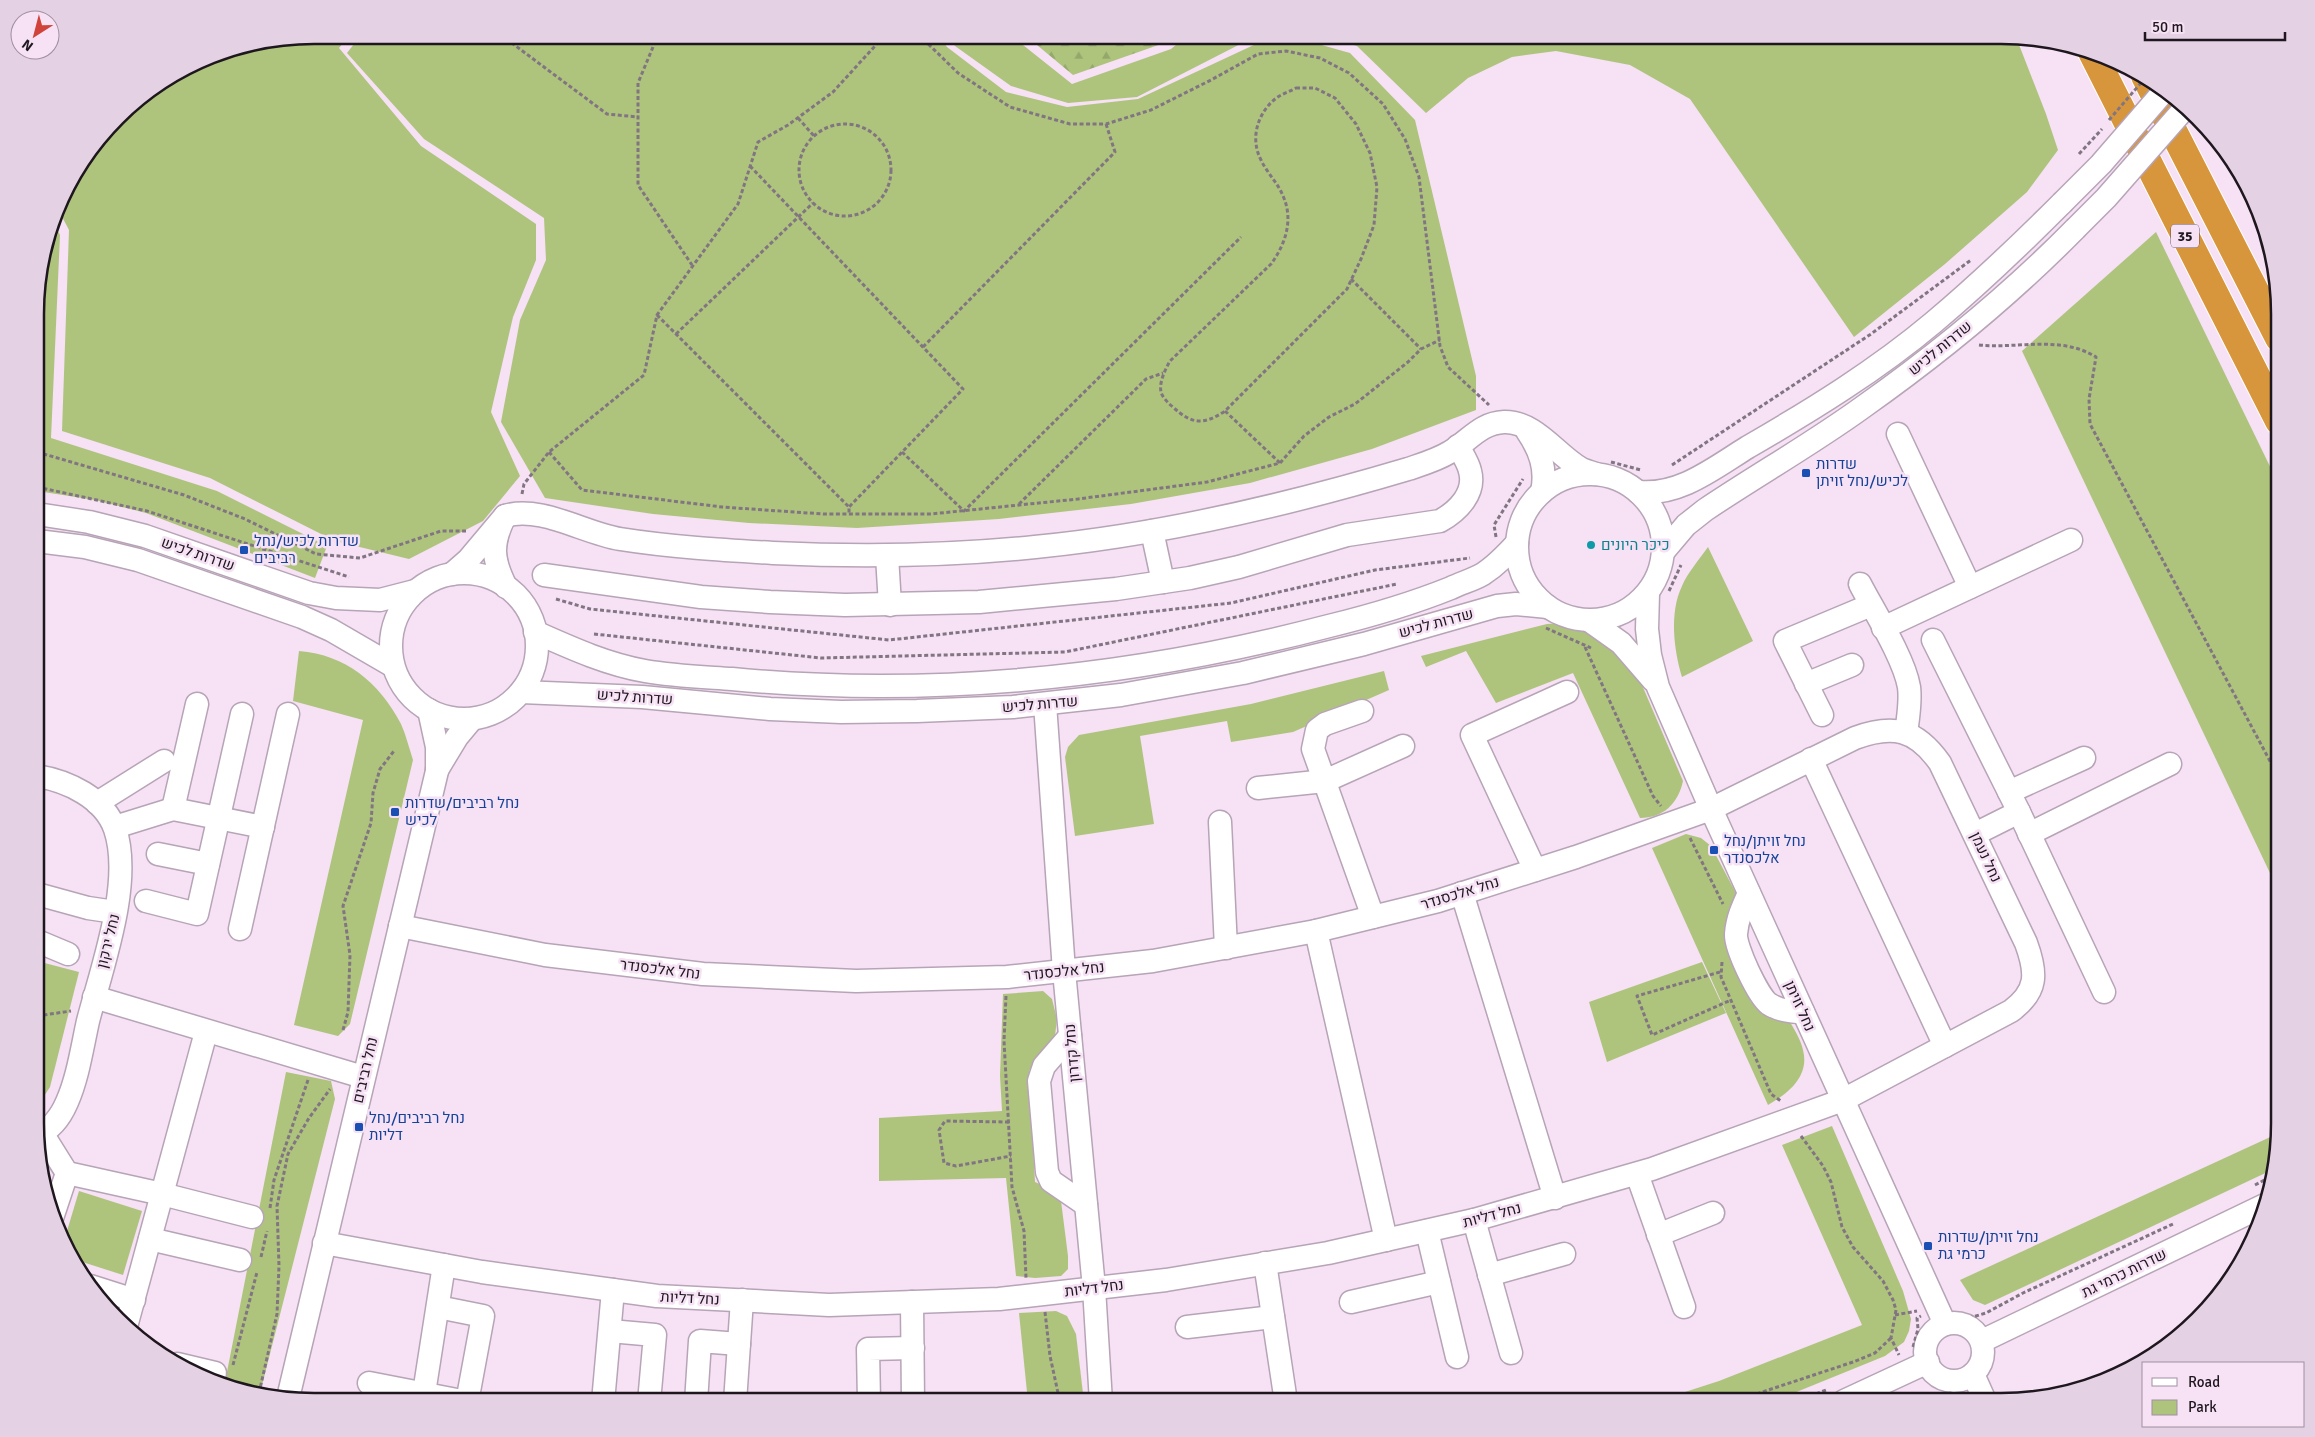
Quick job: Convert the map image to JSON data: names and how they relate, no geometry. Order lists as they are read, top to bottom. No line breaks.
{"streets":{"highway":["35"],"street":["שדרות לכיש","נחל נעמן","נחל אלכסנדר","נחל ירקון","נחל זויתן","נחל קדרון","נחל רביבים","נחל דליות","שדרות כרמי גת"]},"crossings":[["שדרות לכיש","נחל זויתן"],["שדרות לכיש","נחל קדרון"],["שדרות לכיש","נחל רביבים"],["נחל נעמן","נחל זויתן"],["נחל נעמן","נחל דליות"],["נחל אלכסנדר","נחל זויתן"],["נחל אלכסנדר","נחל קדרון"],["נחל אלכסנדר","נחל רביבים"],["נחל זויתן","נחל דליות"],["נחל זויתן","שדרות כרמי גת"],["נחל קדרון","נחל דליות"],["נחל רביבים","נחל דליות"]],"places":{"transit":["שדרות לכיש/נחל זויתן","שדרות לכיש/נחל רביבים","נחל רביבים/שדרות לכיש","נחל זויתן/נחל אלכסנדר","נחל רביבים/נחל דליות","נחל זויתן/שדרות כרמי גת"],"other":["כיכר היונים"]},"legend":["Road","Park"],"scale_bar":"50 m","north":"bottom left"}
